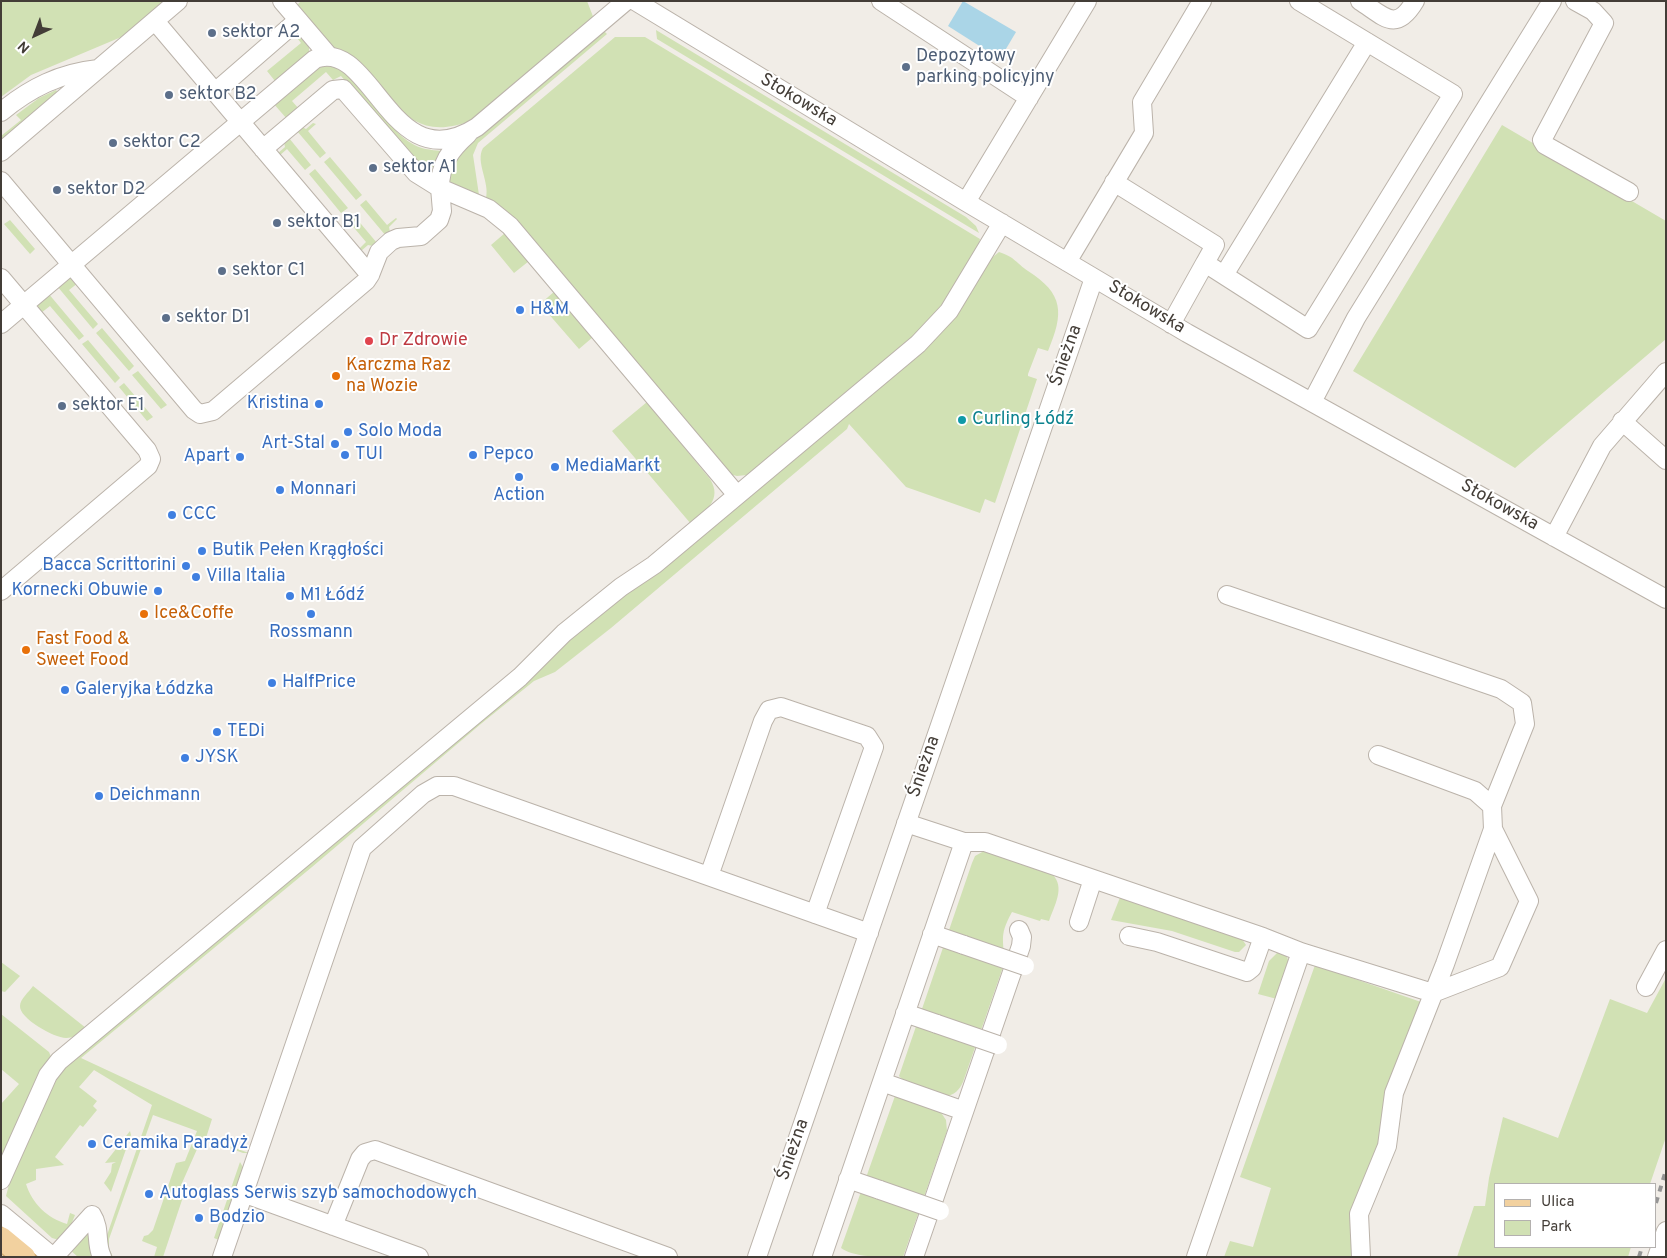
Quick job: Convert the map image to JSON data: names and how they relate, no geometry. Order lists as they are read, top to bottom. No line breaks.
{"streets":{"street":["Stokowska","Śnieżna"]},"crossings":[["Stokowska","Śnieżna"]],"places":["sektor A2","Depozytowy parking policyjny","sektor B2","sektor C2","sektor A1","sektor D2","sektor B1","sektor C1","H&M","sektor D1","Dr Zdrowie","Karczma Raz na Wozie","Kristina","sektor E1","Curling Łódź","Solo Moda","Art-Stal","TUI","Pepco","Apart","MediaMarkt","Action","Monnari","CCC","Butik Pełen Krągłości","Bacca Scrittorini","Villa Italia","Kornecki Obuwie","M1 Łódź","Ice&Coffe","Rossmann","Fast Food & Sweet Food","HalfPrice","Galeryjka Łódzka","TEDi","JYSK","Deichmann","Ceramika Paradyż","Autoglass Serwis szyb samochodowych","Bodzio"],"legend":["Ulica","Park"],"north":"bottom left"}
